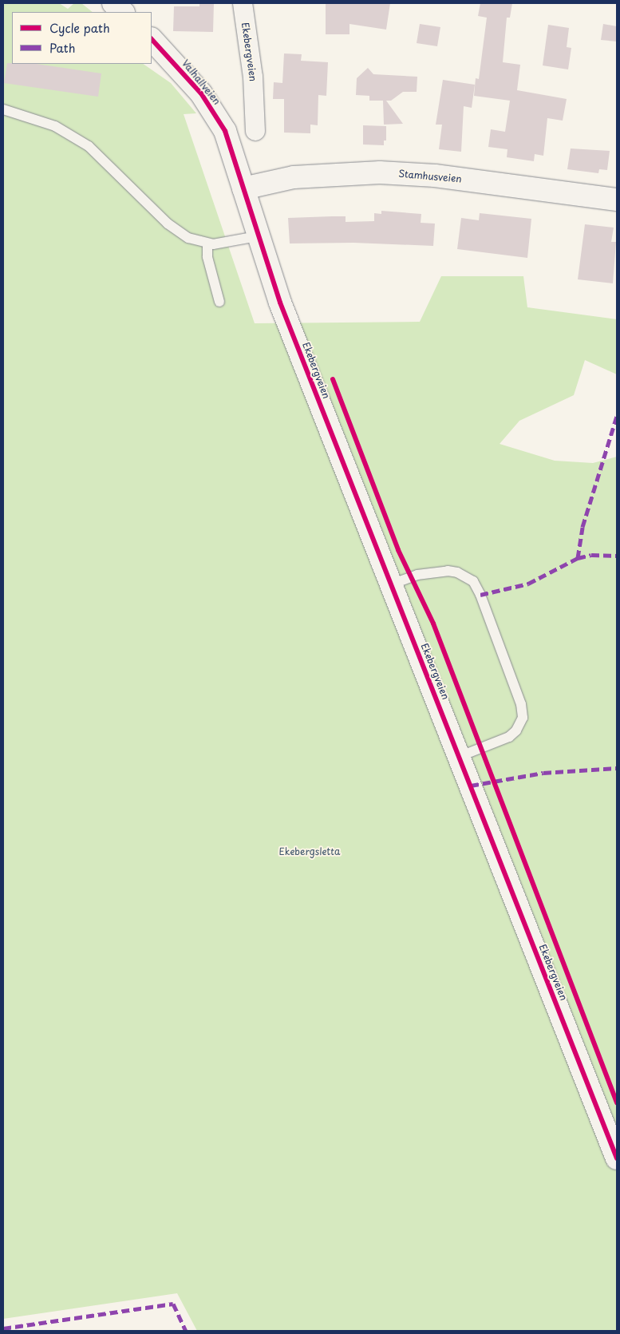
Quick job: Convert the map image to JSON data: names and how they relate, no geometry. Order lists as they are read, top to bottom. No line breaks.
{"streets":{"street":["Ekebergveien","Valhallveien","Stamhusveien"]},"crossings":[["Ekebergveien","Valhallveien"],["Ekebergveien","Stamhusveien"],["Valhallveien","Stamhusveien"]],"parks":["Ekebergsletta"],"legend":["Cycle path","Path"]}
